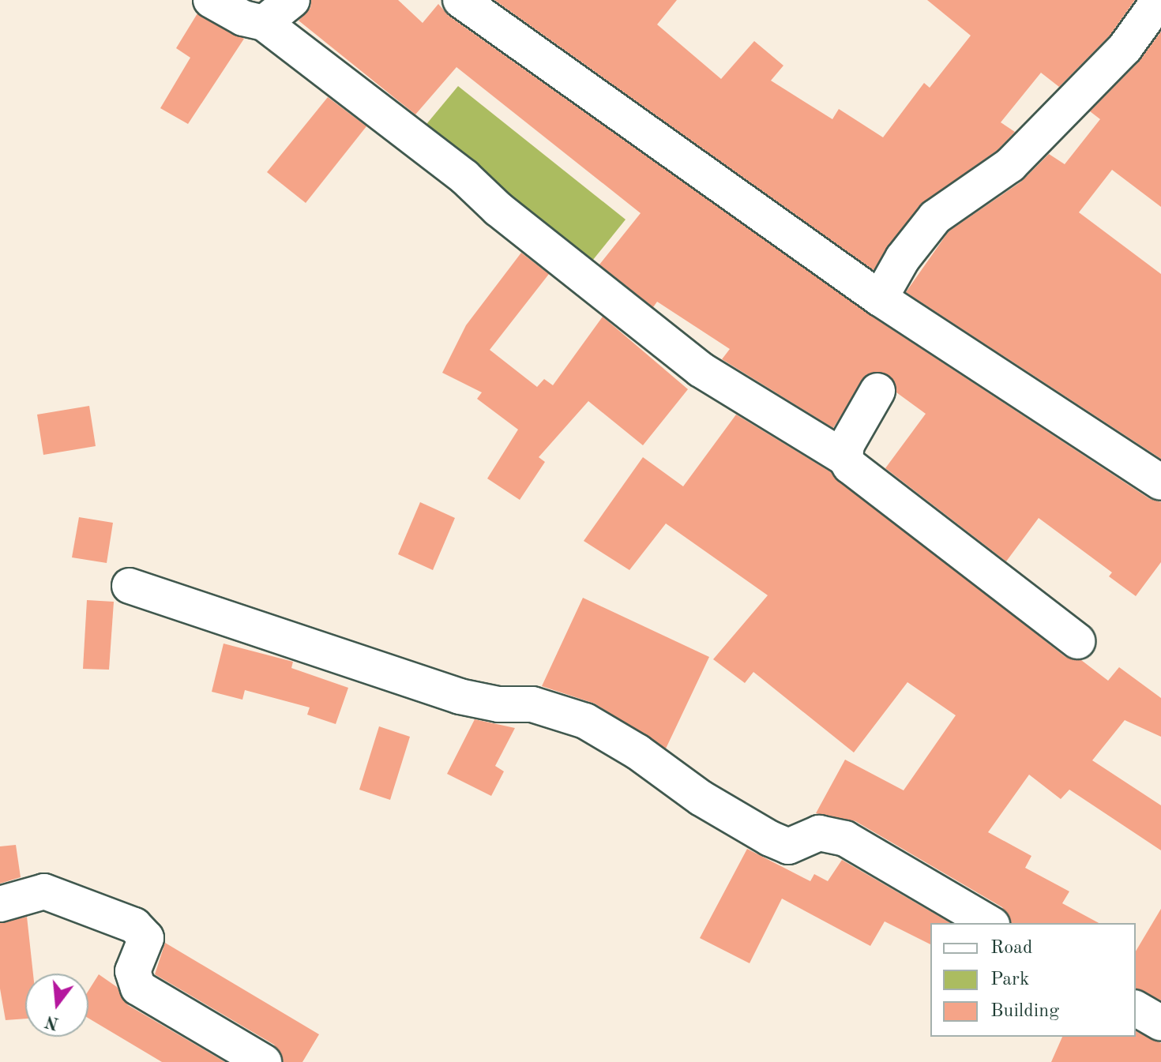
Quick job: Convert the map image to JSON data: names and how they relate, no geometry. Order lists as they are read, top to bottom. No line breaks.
{"legend":["Road","Park","Building"],"north":"bottom"}
